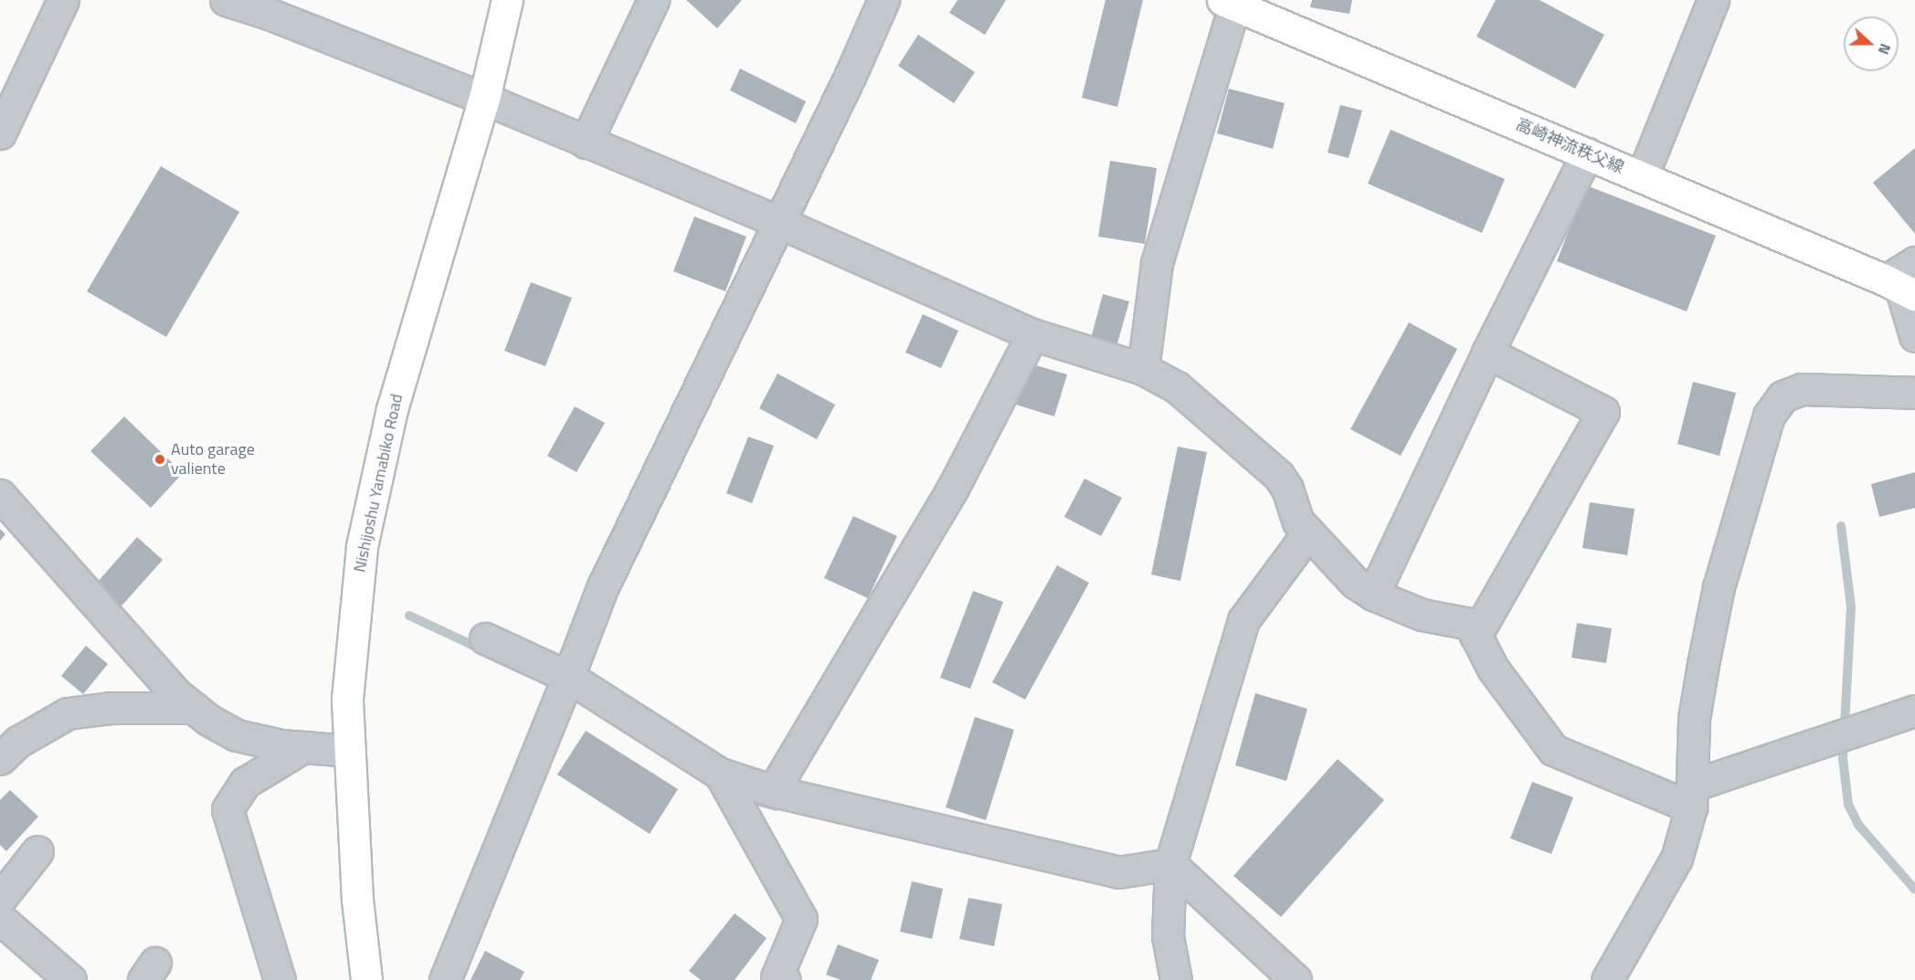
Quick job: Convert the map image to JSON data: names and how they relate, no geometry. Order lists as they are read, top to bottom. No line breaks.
{"streets":{"main road":["高崎神流秩父線","Nishijoshu Yamabiko Road"]},"places":["Auto garage valiente"],"north":"right"}
